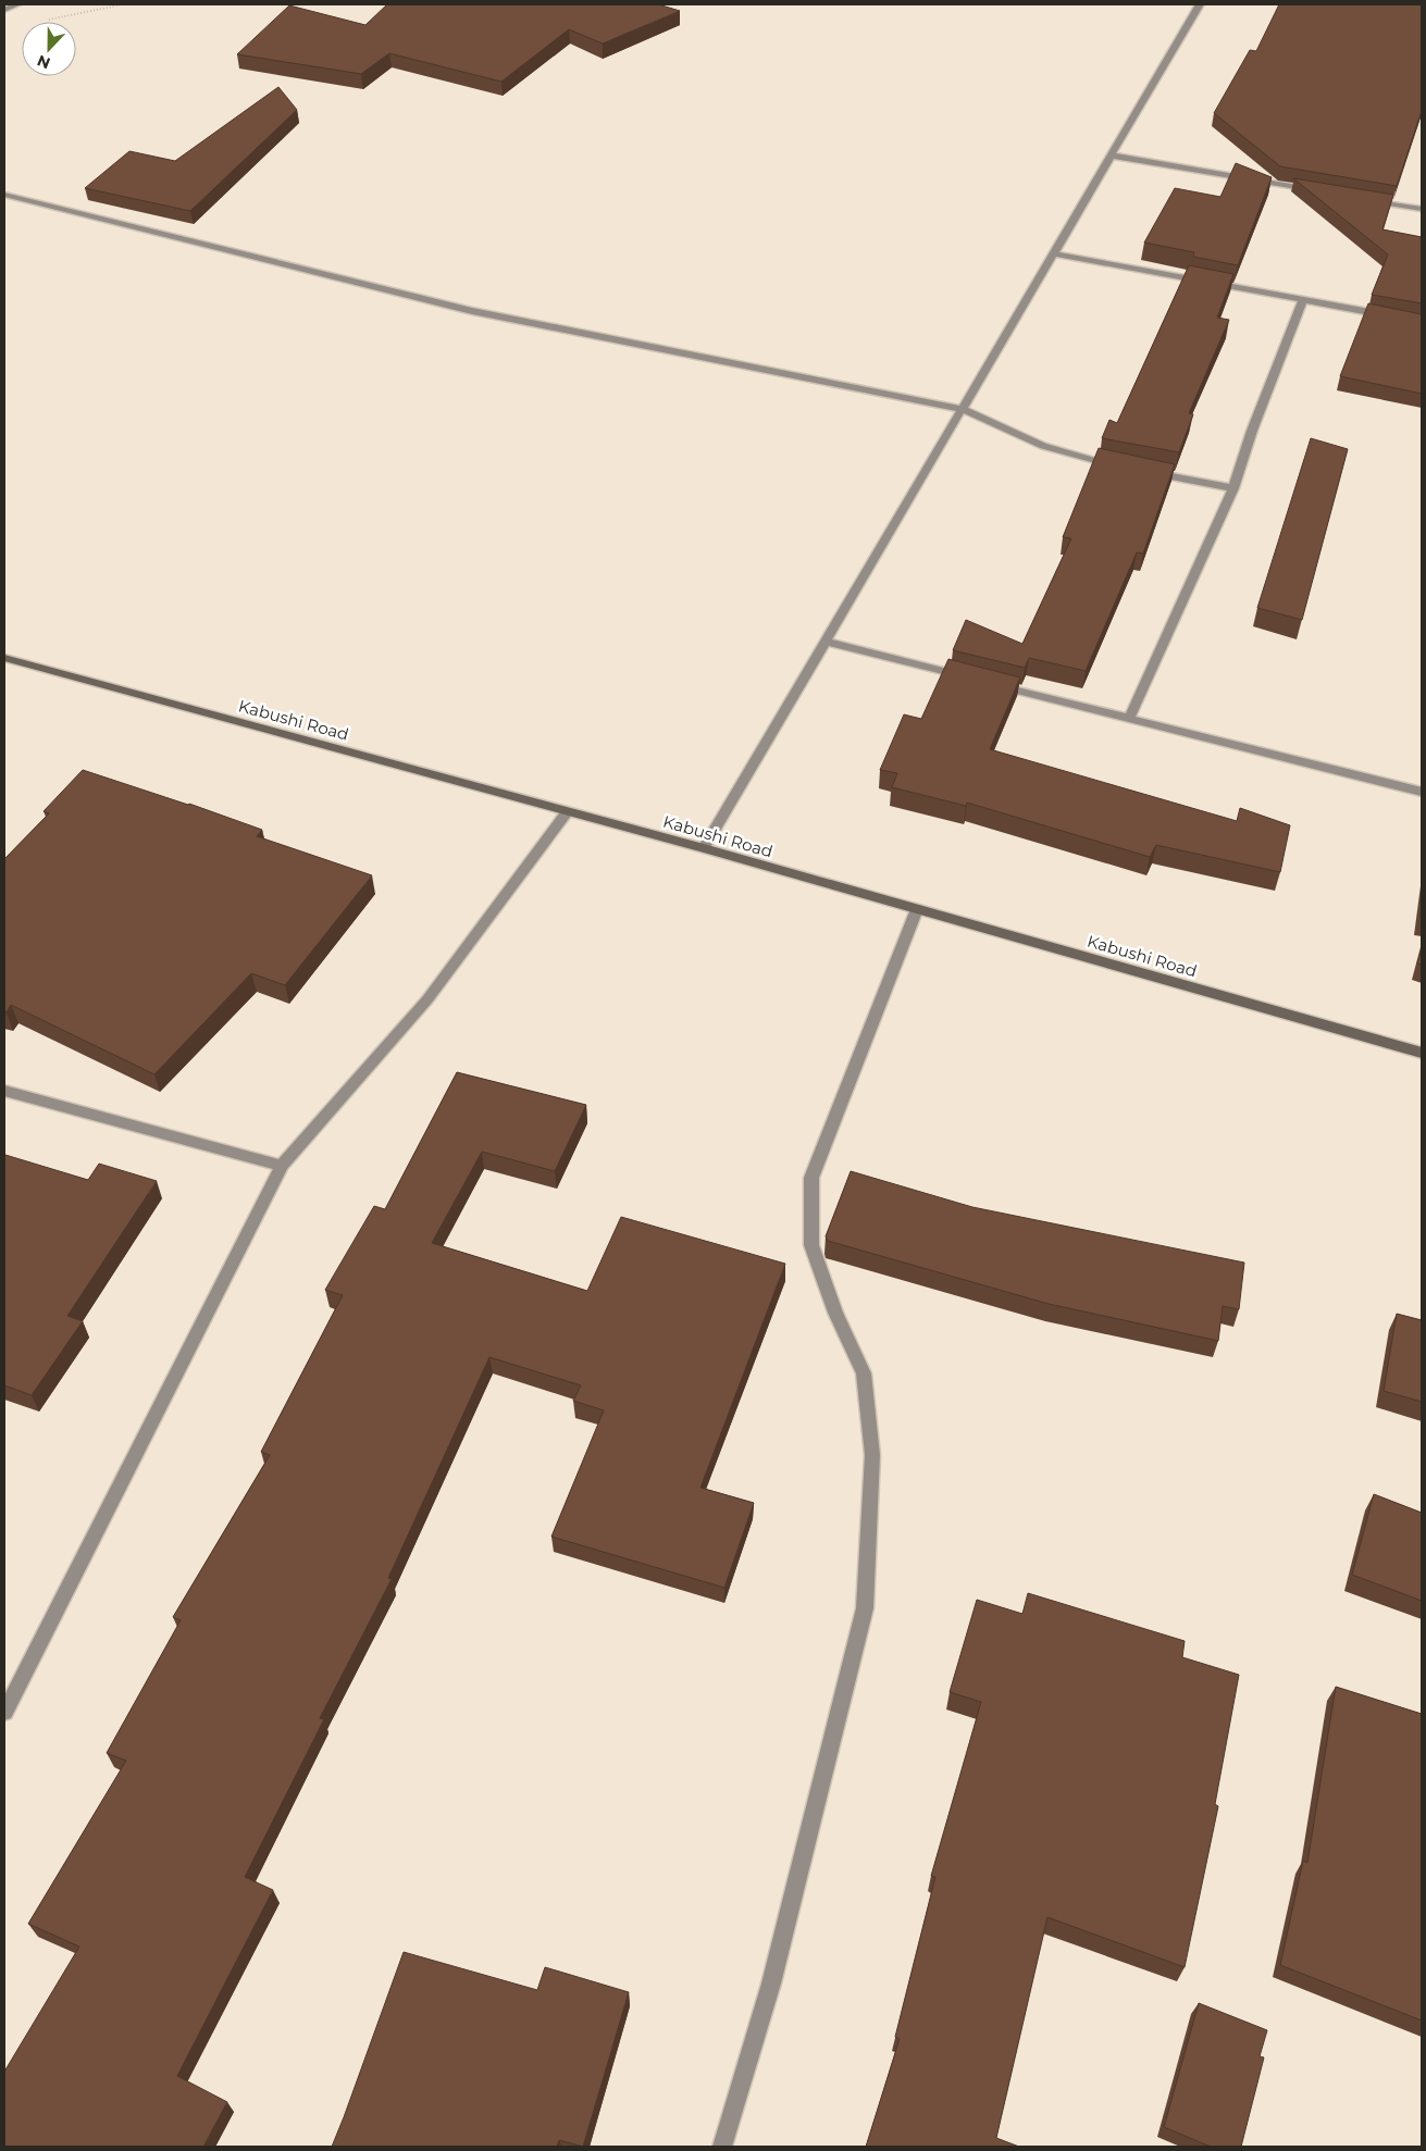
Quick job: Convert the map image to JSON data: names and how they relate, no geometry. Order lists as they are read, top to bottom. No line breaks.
{"streets":{"main road":["Kabushi Road"]},"north":"bottom"}
